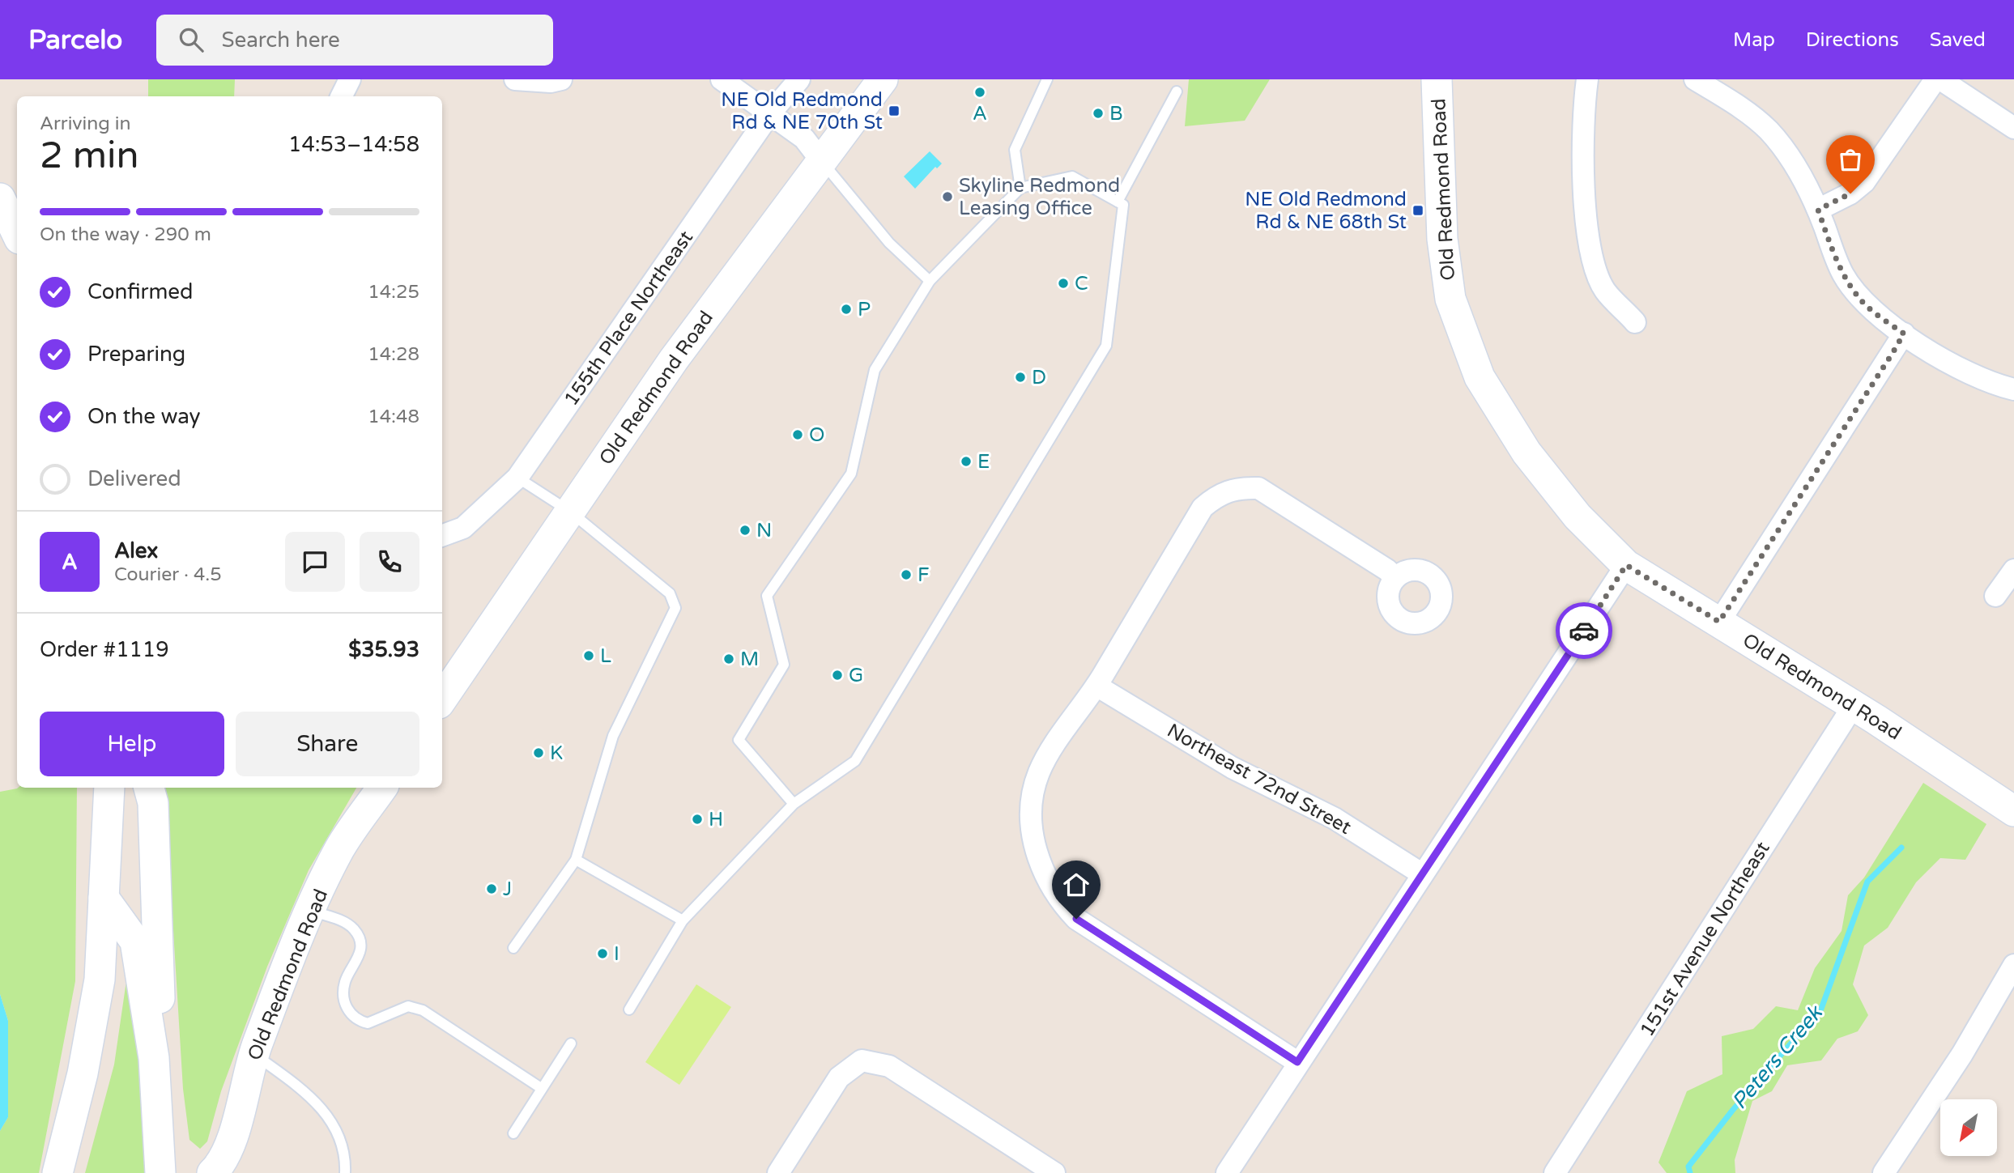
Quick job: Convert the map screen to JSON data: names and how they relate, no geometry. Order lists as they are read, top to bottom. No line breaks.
{"streets":{"main road":["Old Redmond Road"],"street":["155th Place Northeast","Northeast 72nd Street","151st Avenue Northeast"]},"crossings":[["Old Redmond Road","151st Avenue Northeast"]],"water":["Peters Creek"],"places":{"other":["A","B","Skyline Redmond Leasing Office","C","P","D","O","E","N","F","L","M","G","K","H","J","I"],"transit":["NE Old Redmond Rd & NE 70th St","NE Old Redmond Rd & NE 68th St"]},"north":"bottom left","page":{"header":"Parcelo","search":"Search here","nav":["Map","Directions","Saved"],"heading":["2 min","Arriving in","14:53–14:58"],"panel":["Alex","Courier · 4.5","Order #1119","$35.93"],"bar":"On the way · 290 m","list":[["Confirmed","14:25"],["Preparing","14:28"],["On the way","14:48"],"Delivered"],"round":"A","buttons":["Help","Share"]}}
